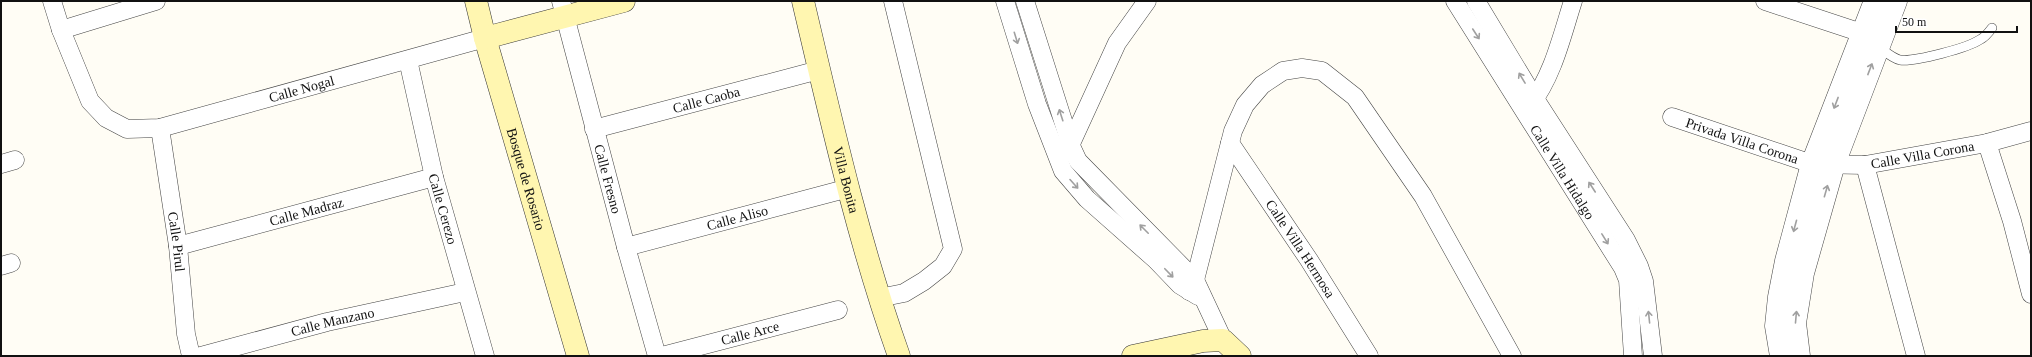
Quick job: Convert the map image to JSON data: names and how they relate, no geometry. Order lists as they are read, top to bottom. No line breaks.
{"streets":{"main road":["Calle Nogal","Bosque de Rosario","Villa Bonita"],"street":["Calle Caoba","Privada Villa Corona","Calle Villa Corona","Calle Villa Hidalgo","Calle Fresno","Calle Cerezo","Calle Madraz","Calle Aliso","Calle Pirul","Calle Villa Hermosa","Calle Manzano","Calle Arce"]},"crossings":[["Calle Nogal","Bosque de Rosario"],["Calle Nogal","Calle Fresno"],["Calle Nogal","Calle Cerezo"],["Calle Nogal","Calle Pirul"],["Calle Caoba","Calle Fresno"],["Calle Caoba","Villa Bonita"],["Privada Villa Corona","Calle Villa Corona"],["Calle Fresno","Calle Aliso"],["Villa Bonita","Calle Aliso"],["Calle Cerezo","Calle Madraz"],["Calle Cerezo","Calle Manzano"],["Calle Madraz","Calle Pirul"]],"scale_bar":"50 m"}
